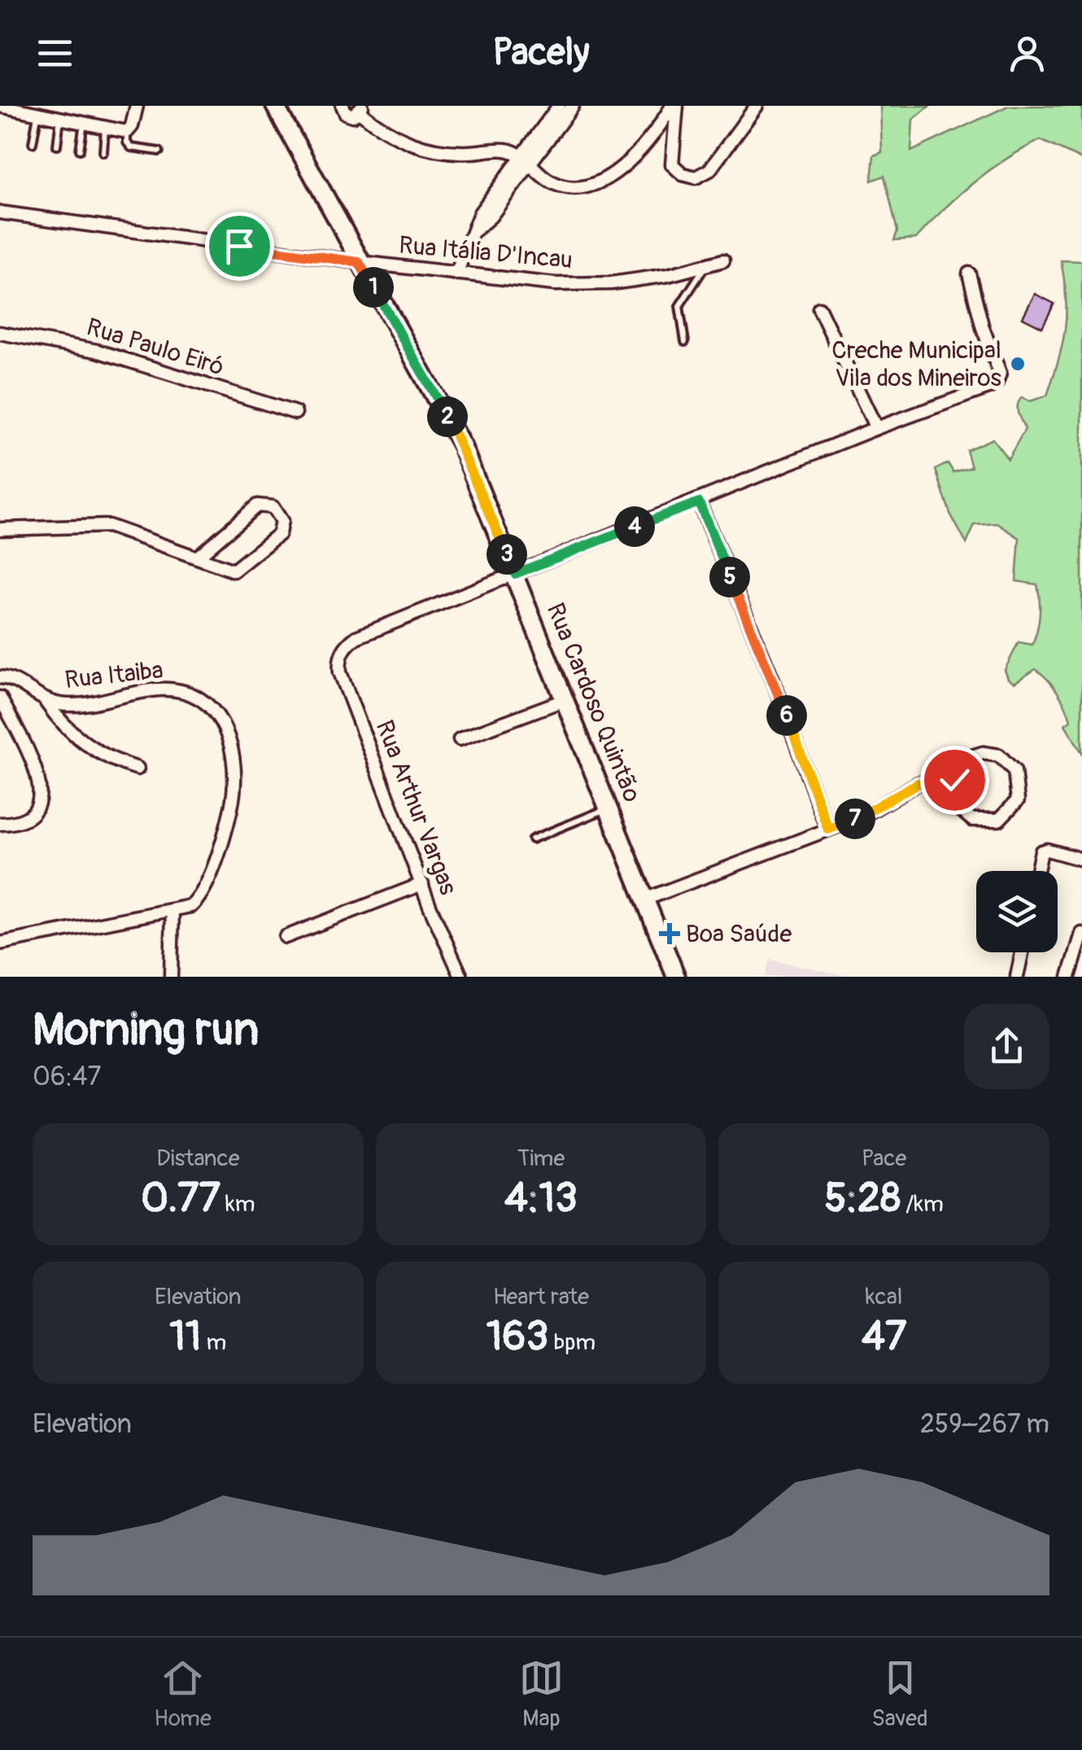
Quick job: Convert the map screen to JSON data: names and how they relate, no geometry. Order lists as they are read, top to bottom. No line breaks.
{"streets":{"street":["Rua Itália D'Incau","Rua Paulo Eiró","Rua Itaiba","Rua Cardoso Quintão","Rua Arthur Vargas"]},"crossings":[["Rua Itália D'Incau","Rua Cardoso Quintão"],["Rua Cardoso Quintão","Rua Arthur Vargas"]],"places":{"other":["Creche Municipal Vila dos Mineiros"],"health":["Boa Saúde"]},"page":{"header":"Pacely","pins":["1","2","4","3","5","6","7"],"heading":["Morning run","06:47"],"stats":[["Distance","0.77 km"],["Time","4:13"],["Pace","5:28 /km"],["Elevation","11 m"],["Heart rate","163 bpm"],["kcal","47"]],"chart":["Elevation","259–267 m"],"tabs":["Home","Map","Saved"]}}
